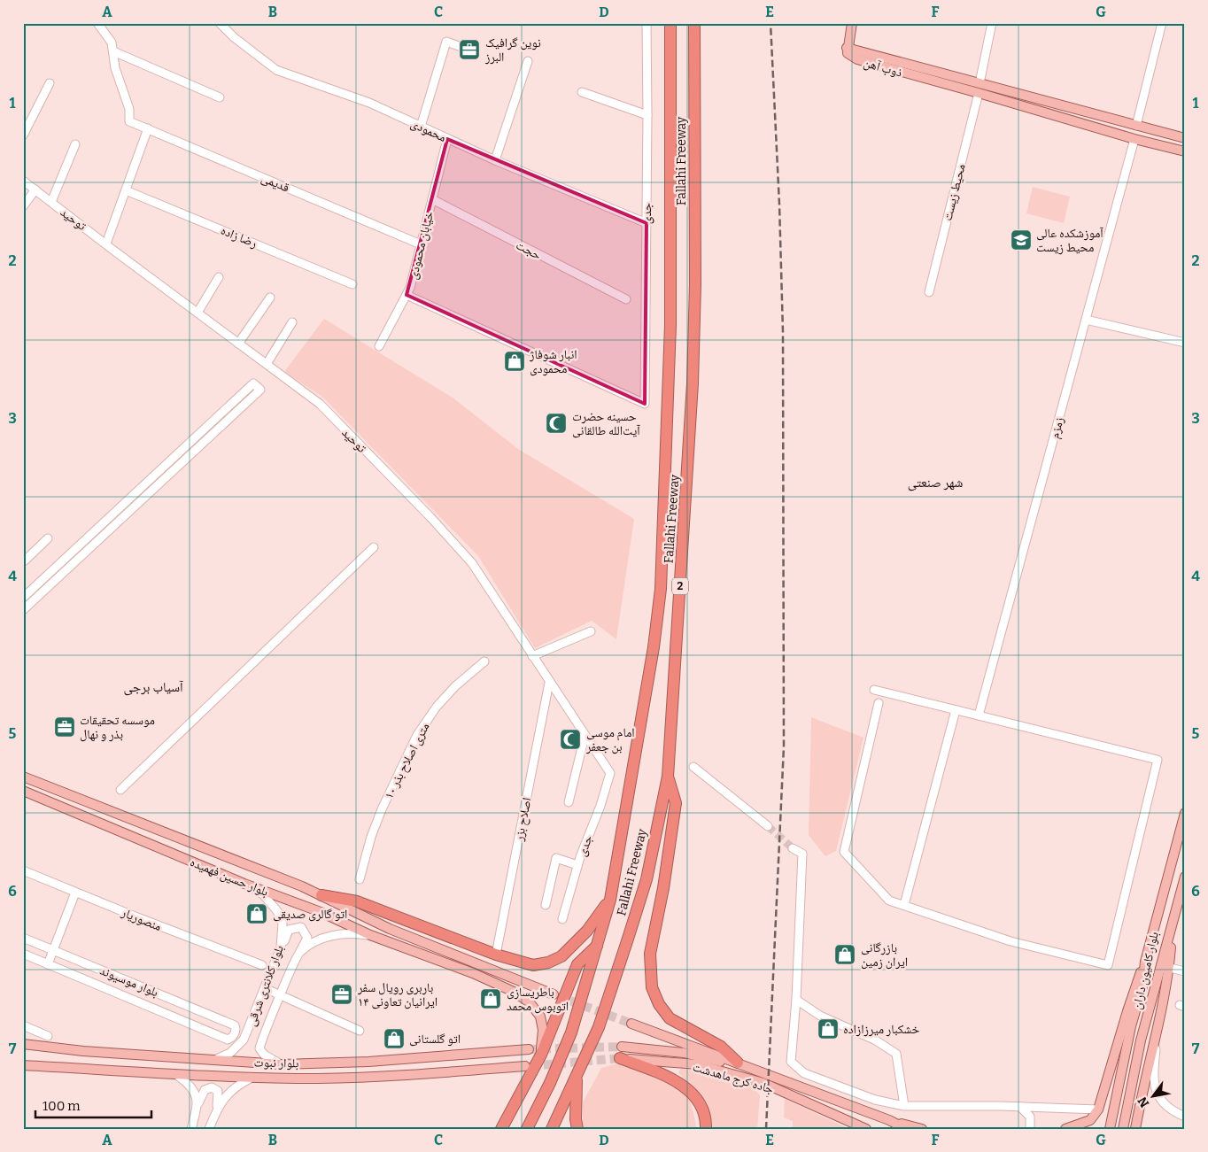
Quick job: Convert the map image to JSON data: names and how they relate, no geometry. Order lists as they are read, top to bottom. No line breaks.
{"streets":{"highway":["Fallahi Freeway","2"],"main road":["ذوب آهن","بلوار حسین فهمیده","بلوار کامیون داران","بلوار نبوت","جاده کرج ماهدشت"],"street":["محمودی","قدیمی","محیط زیست","جدی","توحید","رضا زاده","خیابان محمودی","حجت","زمزم","۱۰ متری اصلاح بذر","اصلاح بزر","منصوریار","بلوار موسیوند","بلوار کلانتری شرقی"]},"crossings":[["ذوب آهن","محیط زیست"],["ذوب آهن","زمزم"],["محمودی","جدی"],["محمودی","خیابان محمودی"],["قدیمی","خیابان محمودی"],["جدی","توحید"],["جدی","خیابان محمودی"],["توحید","اصلاح بزر"],["خیابان محمودی","حجت"],["بلوار حسین فهمیده","بلوار کلانتری شرقی"],["بلوار کلانتری شرقی","بلوار نبوت"]],"districts":["شهر صنعتی","آسیاب برجی"],"places":{"office":["نوین گرافیک البرز","موسسه تحقیقات بذر و نهال","باربری رویال سفر ایرانیان تعاونی ۱۴"],"school or university":["آموزشکده عالی محیط زیست"],"shop":["انبار شوفاژ محمودی","اتو گالری صدیقی","بازرگانی ایران زمین","باطریسازی اتوبوس محمد","خشکبار میرزازاده","اتو گلستانی"],"mosque":["حسینه حضرت آیت‌الله طالقانی","امام موسی بن جعفر"]},"scale_bar":"100 m","north":"bottom left","grid":{"columns":["A","B","C","D","E","F","G"],"rows":["1","2","3","4","5","6","7"]}}
